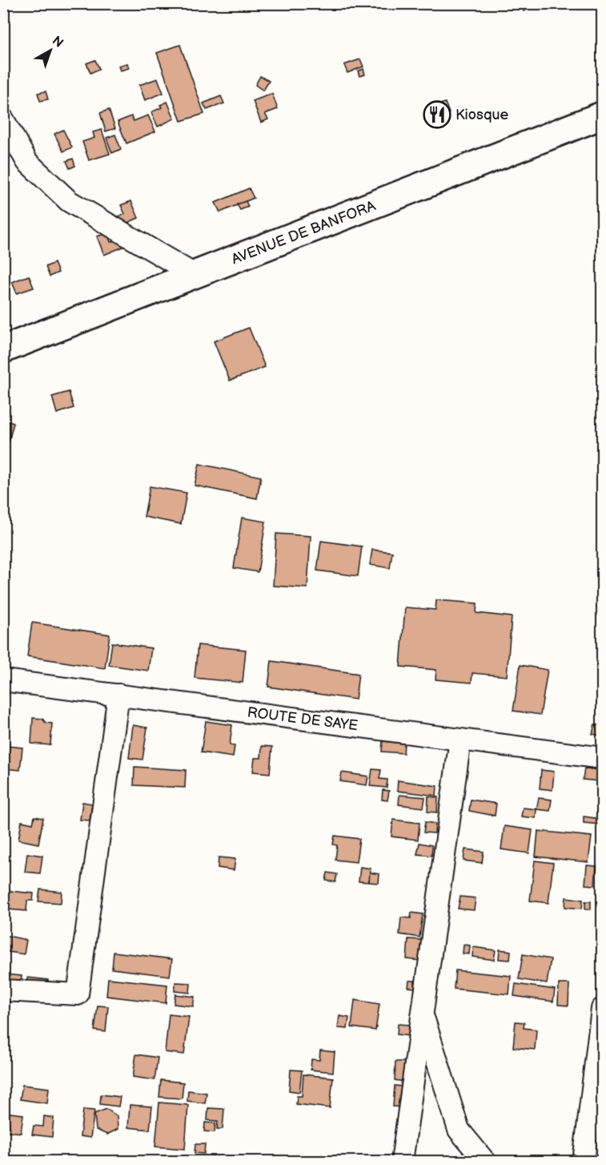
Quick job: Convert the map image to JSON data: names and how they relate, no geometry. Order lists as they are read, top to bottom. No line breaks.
{"streets":{"main road":["AVENUE DE BANFORA"],"street":["ROUTE DE SAYE"]},"places":{"restaurant":["Kiosque"]},"north":"top right"}
